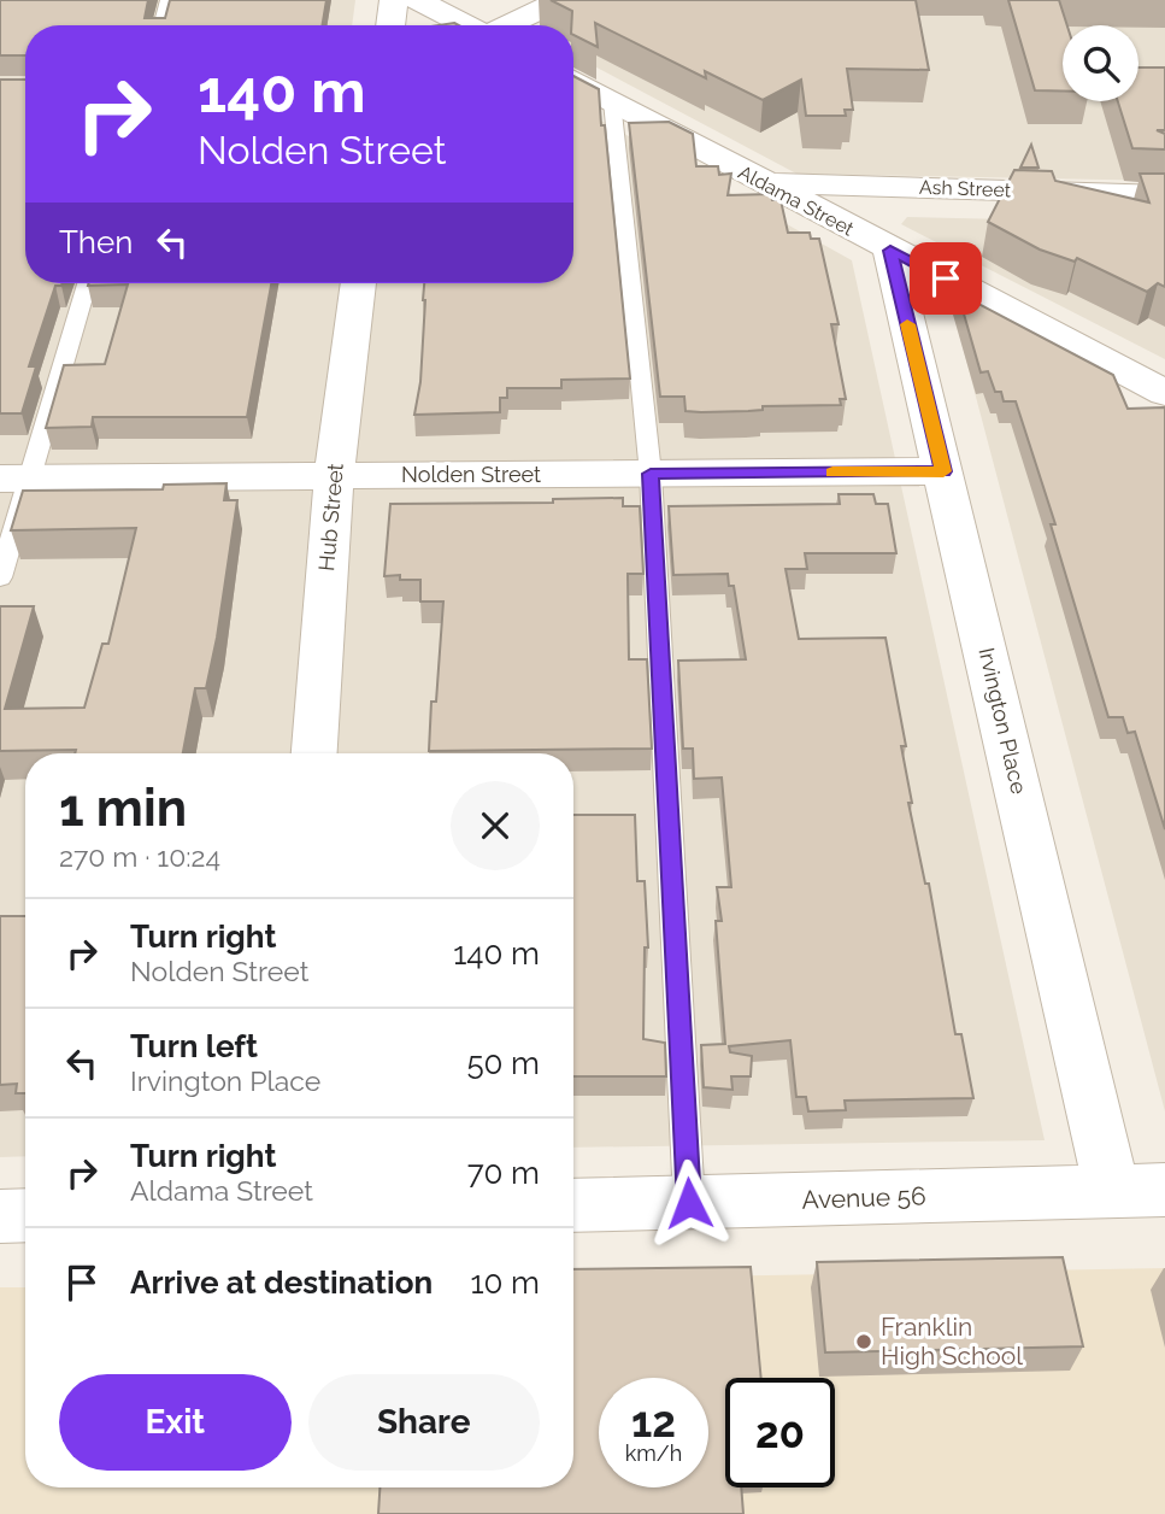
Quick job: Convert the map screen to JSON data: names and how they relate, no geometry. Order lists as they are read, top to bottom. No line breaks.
{"streets":{"street":["Ash Street","Aldama Street","Nolden Street","Hub Street","Irvington Place","Avenue 56"]},"crossings":[["Ash Street","Aldama Street"],["Aldama Street","Irvington Place"],["Nolden Street","Hub Street"],["Nolden Street","Irvington Place"],["Irvington Place","Avenue 56"]],"places":["Franklin High School"],"page":{"turn":["140 m","Nolden Street"],"then":"Then","heading":["1 min","270 m · 10:24"],"list":[{"name":"Turn right","note":"Nolden Street","value":"140 m"},{"name":"Turn left","note":"Irvington Place","value":"50 m"},{"name":"Turn right","note":"Aldama Street","value":"70 m"},{"name":"Arrive at destination","value":"10 m"}],"buttons":["Exit","Share"],"speed":"12 km/h","limit":"20"}}
